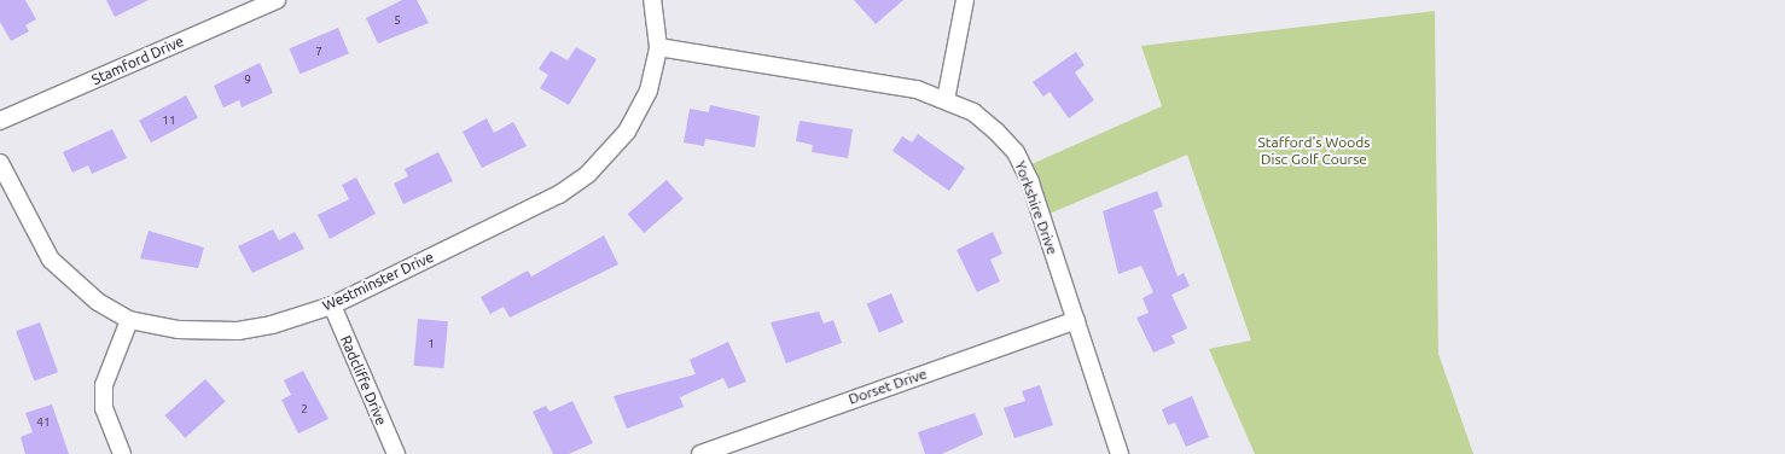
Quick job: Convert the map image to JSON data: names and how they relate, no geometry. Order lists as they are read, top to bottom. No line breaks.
{"streets":{"street":["Stamford Drive","Yorkshire Drive","Westminster Drive","Radcliffe Drive","Dorset Drive"]},"crossings":[["Yorkshire Drive","Westminster Drive"],["Yorkshire Drive","Dorset Drive"],["Westminster Drive","Radcliffe Drive"]],"parks":["Stafford's Woods Disc Golf Course"],"house_numbers":["5","7","9","11","1","2","41"]}
